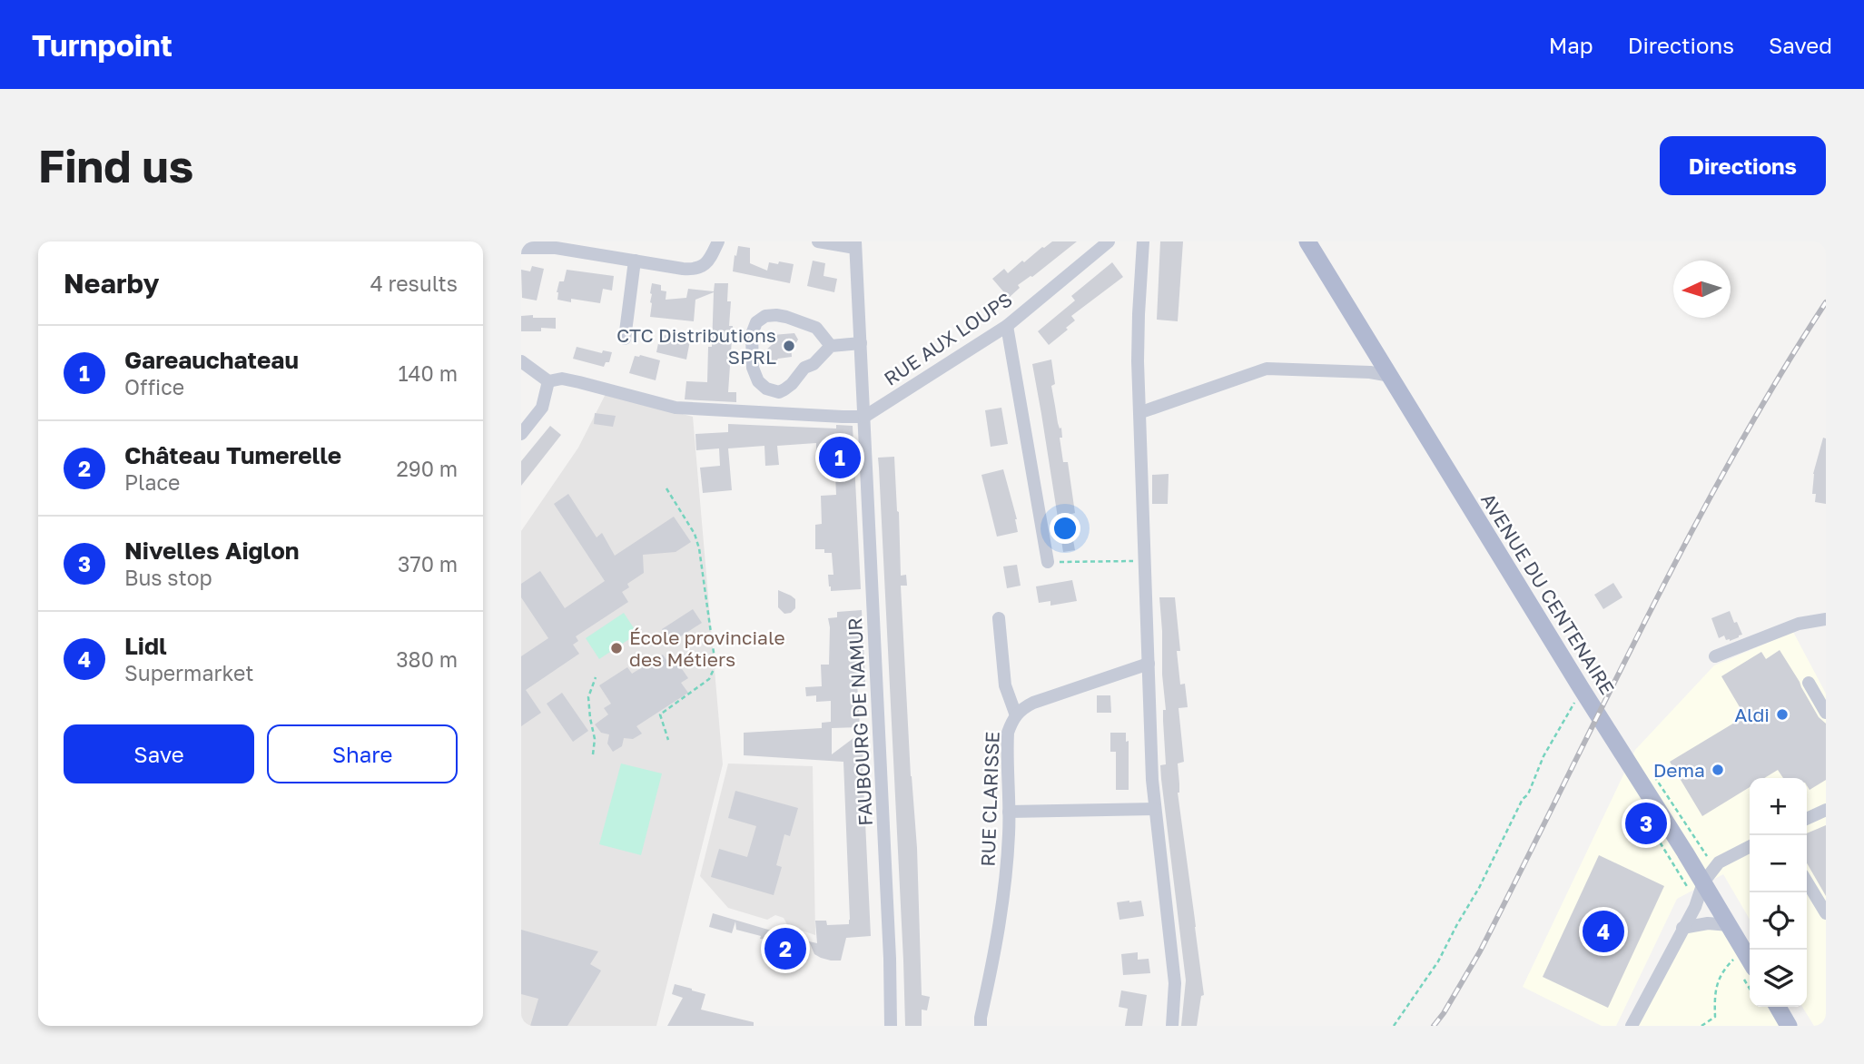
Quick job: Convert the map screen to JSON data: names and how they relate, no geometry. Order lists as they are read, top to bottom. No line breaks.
{"streets":{"main road":["AVENUE DU CENTENAIRE"],"street":["RUE AUX LOUPS","FAUBOURG DE NAMUR","RUE CLARISSE"]},"crossings":[["RUE AUX LOUPS","FAUBOURG DE NAMUR"]],"places":["CTC Distributions SPRL","École provinciale des Métiers","Aldi","Dema"],"north":"left","page":{"header":"Turnpoint","nav":["Map","Directions","Saved"],"buttons":["Directions",["Save","Share"]],"title":"Find us","heading":["Nearby","4 results"],"list":[{"mark":"1","name":"Gareauchateau","note":"Office","value":"140 m"},{"mark":"2","name":"Château Tumerelle","note":"Place","value":"290 m"},{"mark":"3","name":"Nivelles Aiglon","note":"Bus stop","value":"370 m"},{"mark":"4","name":"Lidl","note":"Supermarket","value":"380 m"}],"pins":["1","3","4","2"],"map_buttons":["+","−"]}}
